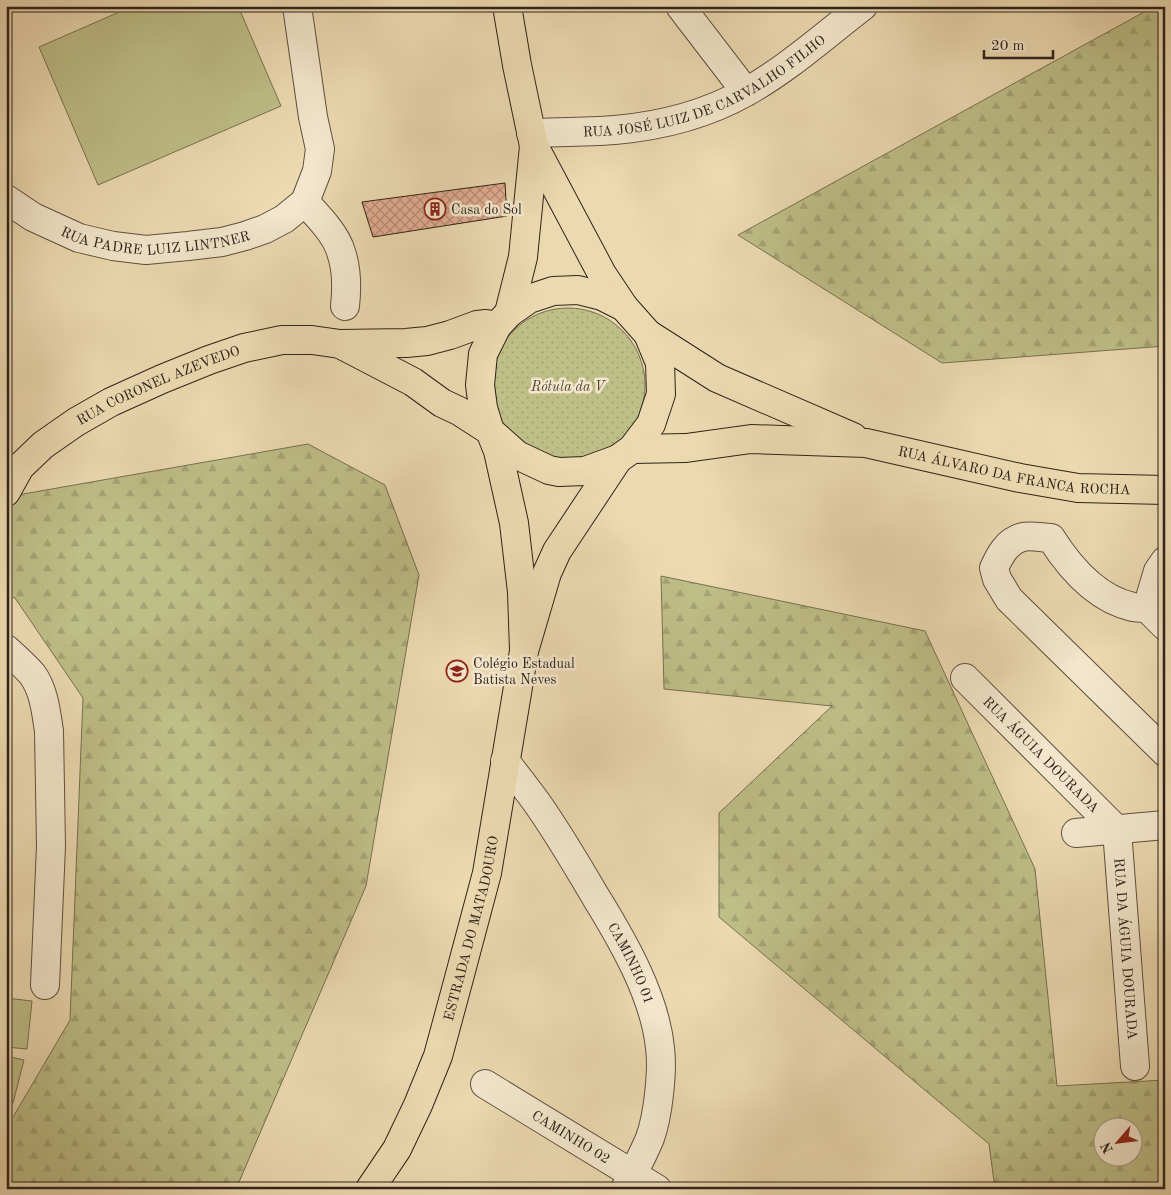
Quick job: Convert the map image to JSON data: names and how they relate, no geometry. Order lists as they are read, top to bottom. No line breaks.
{"streets":{"main road":["RUA CORONEL AZEVEDO","RUA ÁLVARO DA FRANCA ROCHA","ESTRADA DO MATADOURO"],"street":["RUA JOSÉ LUIZ DE CARVALHO FILHO","RUA PADRE LUIZ LINTNER","RUA ÁGUIA DOURADA","RUA DA ÁGUIA DOURADA","CAMINHO 01","CAMINHO 02"]},"crossings":[["RUA JOSÉ LUIZ DE CARVALHO FILHO","ESTRADA DO MATADOURO"],["RUA CORONEL AZEVEDO","RUA ÁLVARO DA FRANCA ROCHA"],["RUA CORONEL AZEVEDO","ESTRADA DO MATADOURO"],["RUA ÁLVARO DA FRANCA ROCHA","ESTRADA DO MATADOURO"],["RUA ÁGUIA DOURADA","RUA DA ÁGUIA DOURADA"],["ESTRADA DO MATADOURO","CAMINHO 01"],["CAMINHO 01","CAMINHO 02"]],"parks":["Rótula da V"],"places":{"building":["Casa do Sol"],"school or university":["Colégio Estadual Batista Neves"]},"scale_bar":"20 m","north":"bottom left"}
